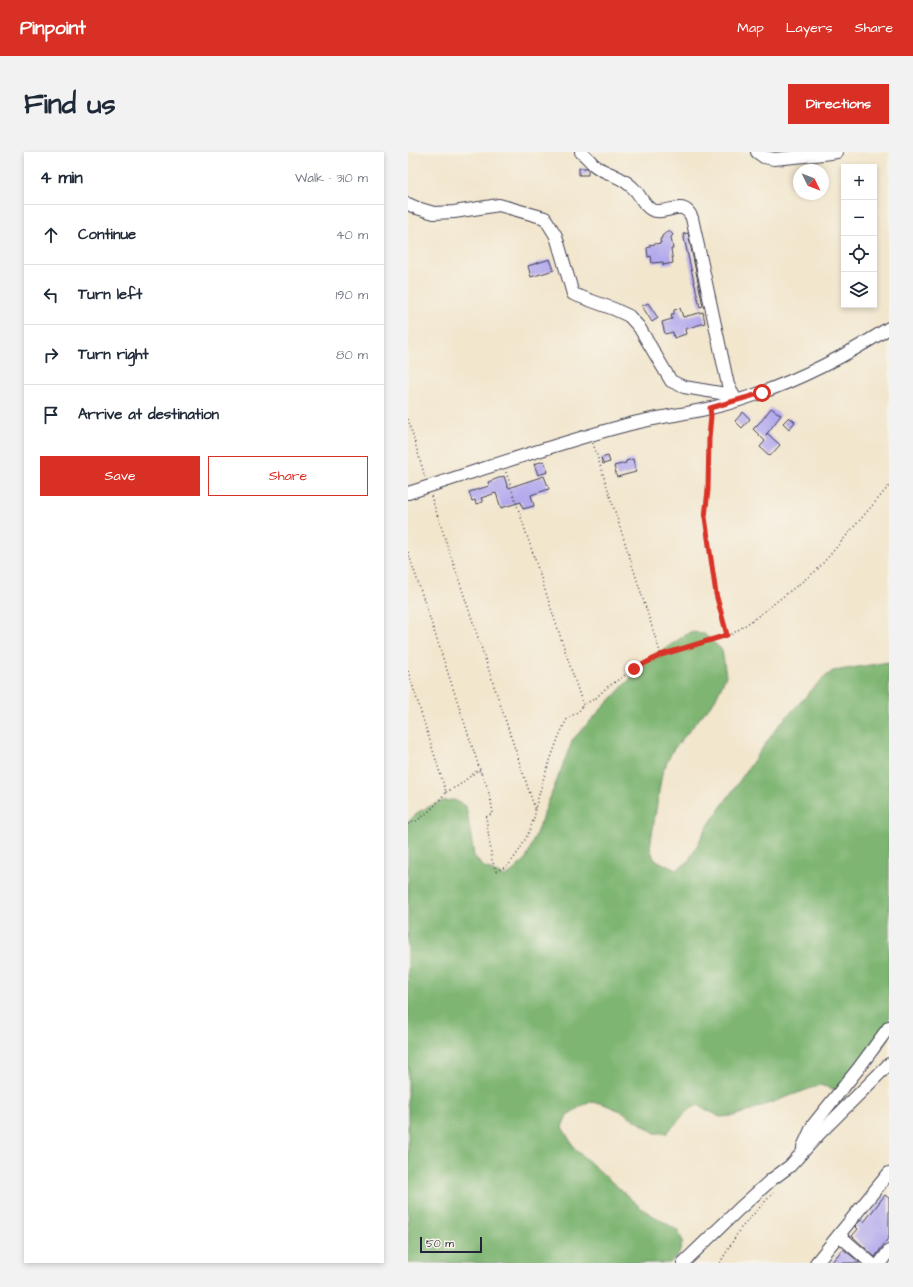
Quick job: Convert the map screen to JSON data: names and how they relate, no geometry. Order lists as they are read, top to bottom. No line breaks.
{"scale_bar":"50 m","north":"bottom right","page":{"header":"Pinpoint","nav":["Map","Layers","Share"],"buttons":["Directions",["Save","Share"]],"title":"Find us","heading":["4 min","Walk · 310 m"],"map_buttons":["+","−"],"list":[["Continue","40 m"],["Turn left","190 m"],["Turn right","80 m"],"Arrive at destination"],"scale":"50 m"}}
